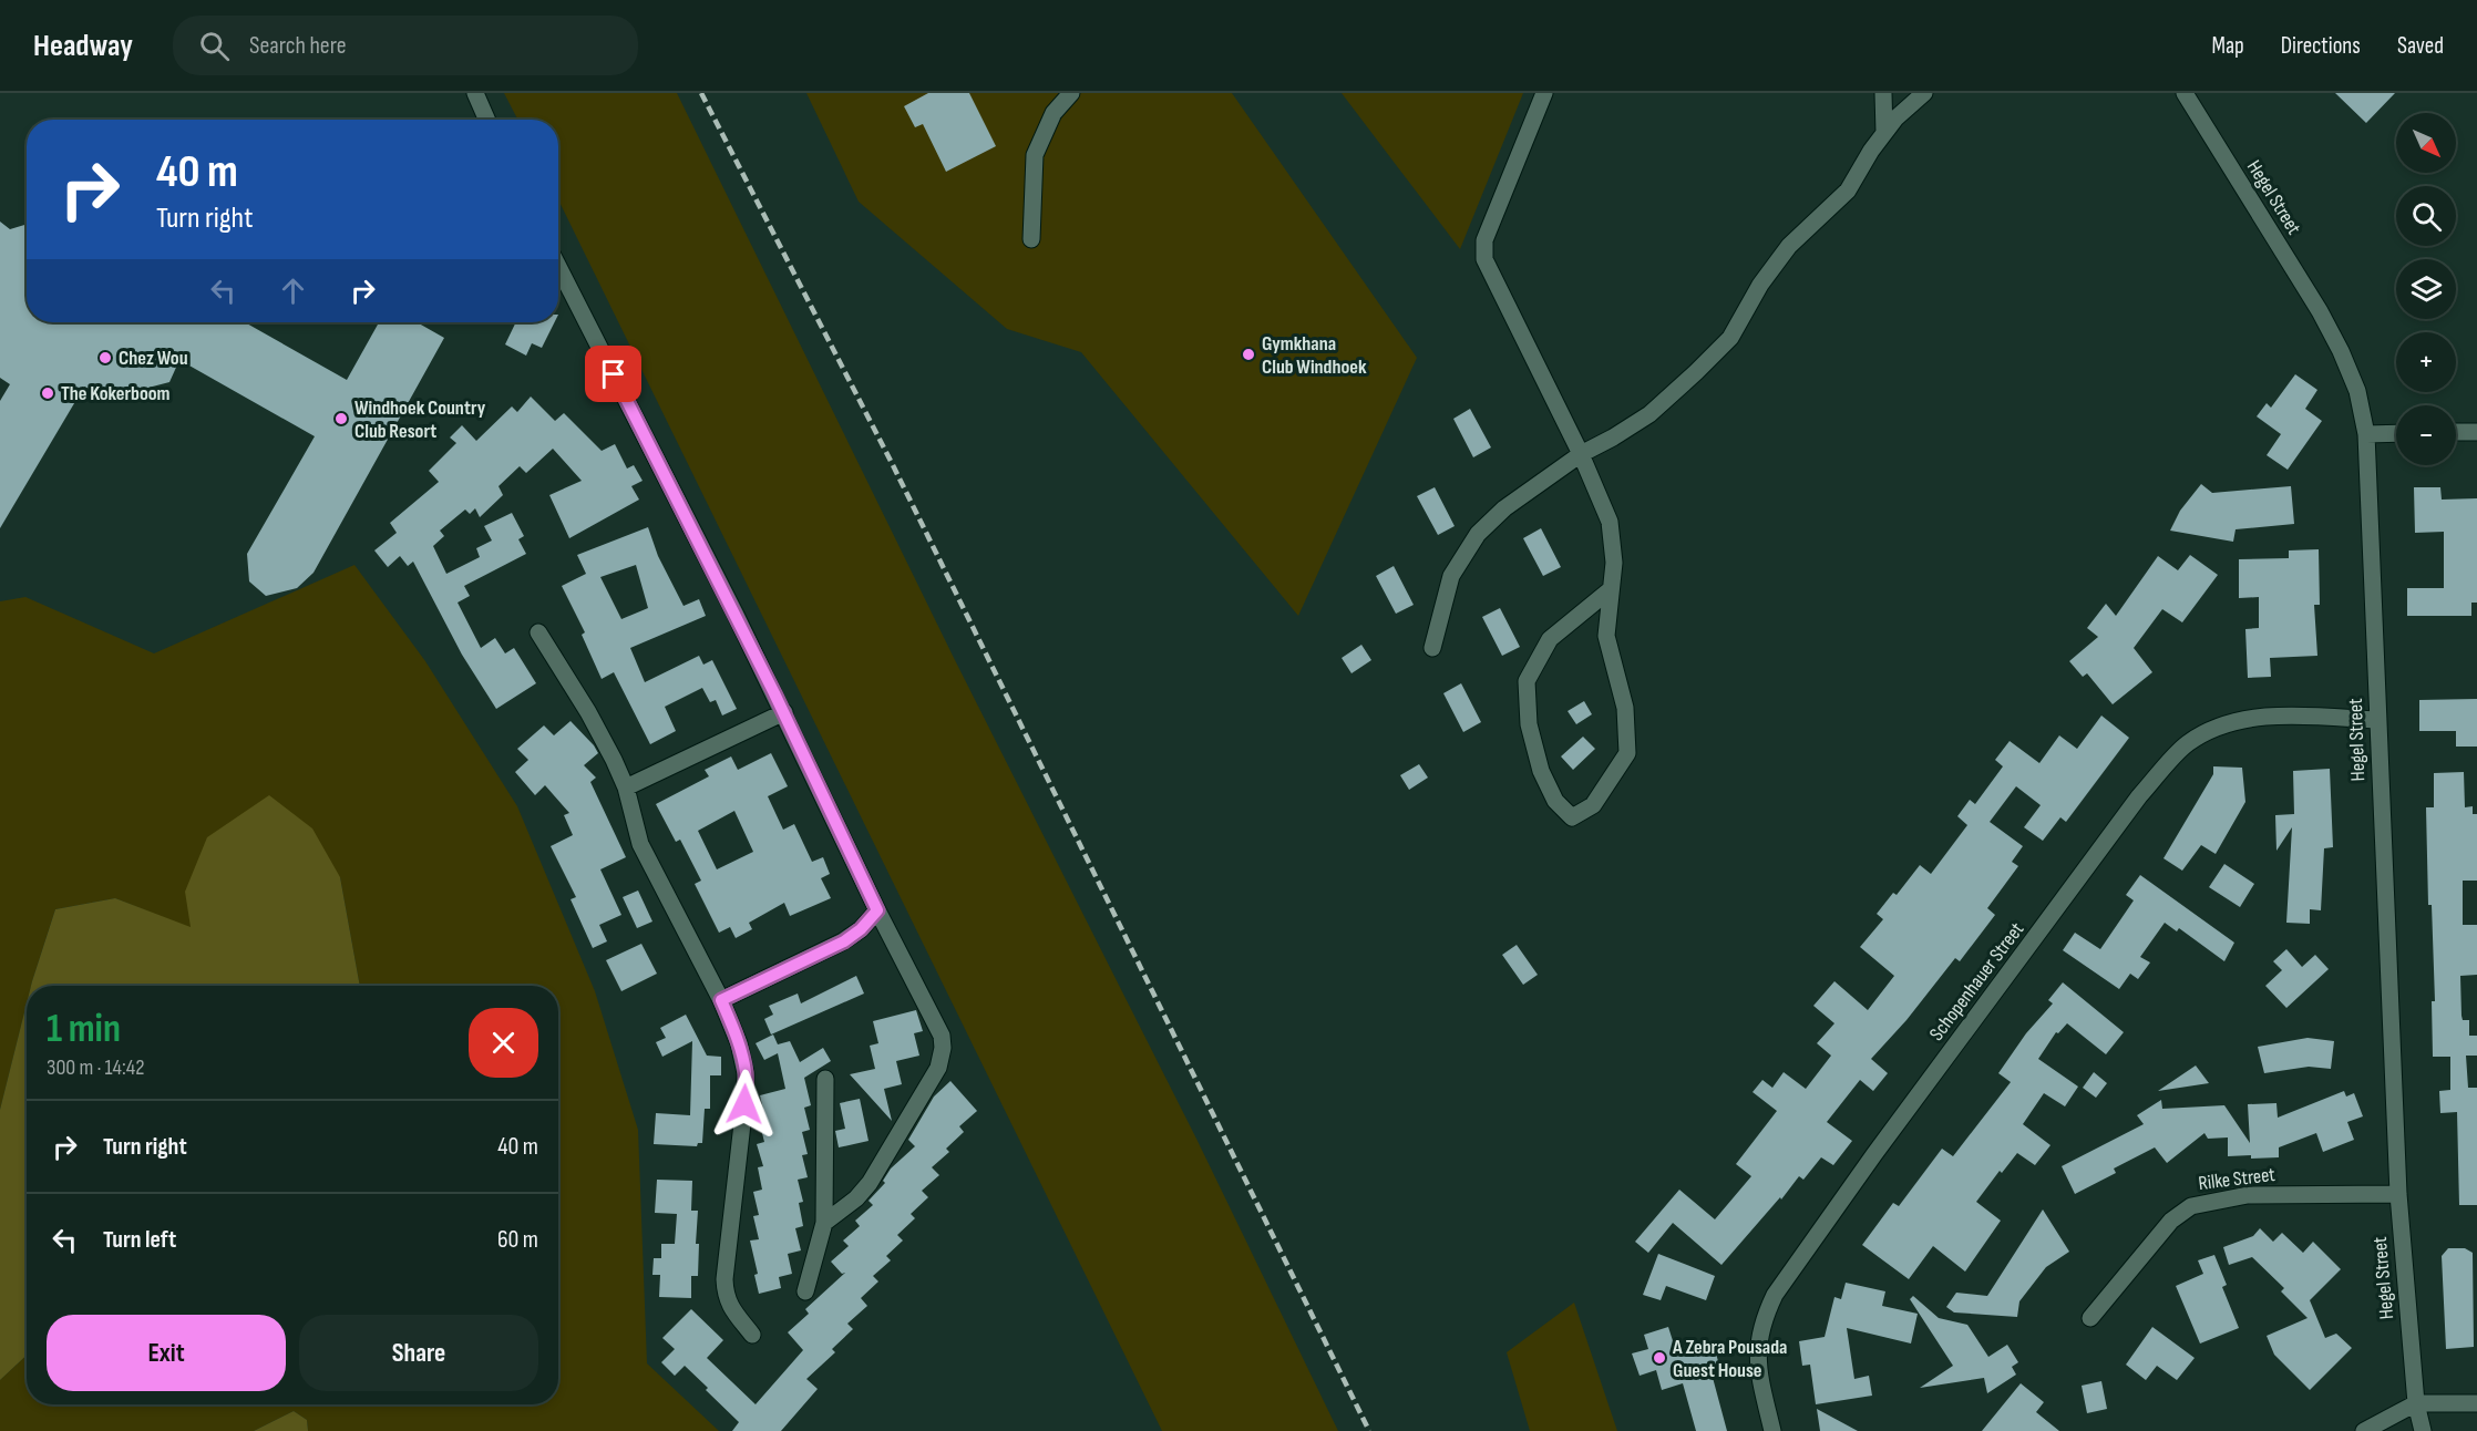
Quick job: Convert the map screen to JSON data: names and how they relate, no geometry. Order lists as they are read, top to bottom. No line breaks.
{"streets":{"street":["Hegel Street","Schopenhauer Street","Rilke Street"]},"crossings":[["Hegel Street","Schopenhauer Street"],["Hegel Street","Rilke Street"]],"places":["Gymkhana Club Windhoek","Chez Wou","The Kokerboom","Windhoek Country Club Resort","A Zebra Pousada Guest House"],"north":"bottom right","page":{"header":"Headway","search":"Search here","nav":["Map","Directions","Saved"],"map_buttons":["+","−"],"turn":["40 m","Turn right"],"heading":["1 min","300 m · 14:42"],"list":[{"name":"Turn right","value":"40 m"},{"name":"Turn left","value":"60 m"}],"buttons":["Exit","Share"]}}
